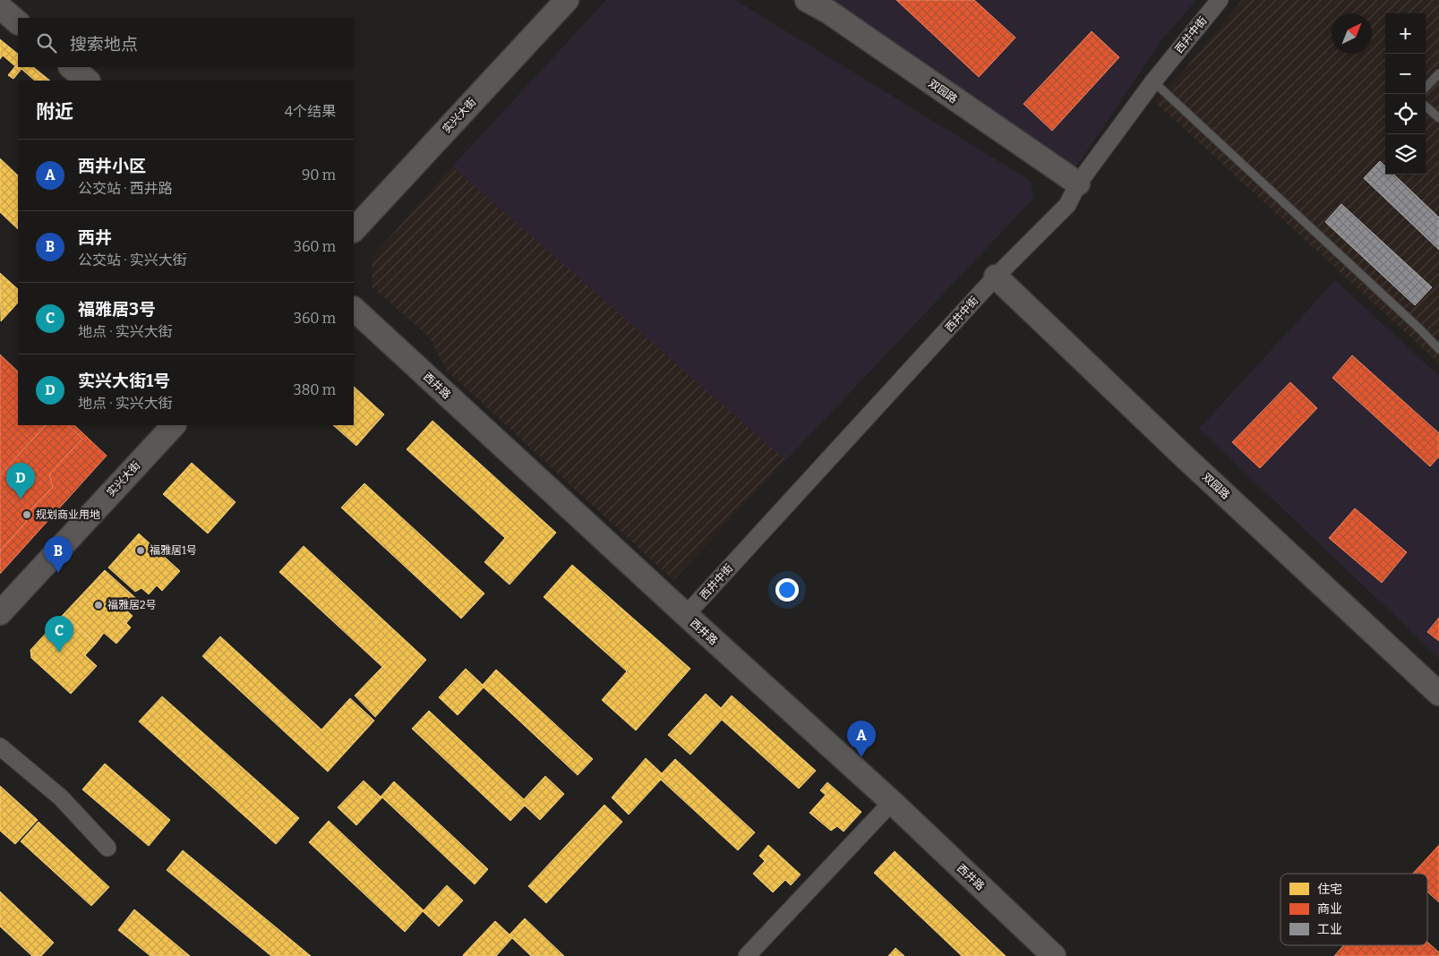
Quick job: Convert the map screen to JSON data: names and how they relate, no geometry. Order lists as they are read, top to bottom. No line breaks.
{"streets":{"street":["西井中街","双园路","实兴大街","西井路"]},"crossings":[["西井中街","双园路"],["西井中街","西井路"]],"places":["规划商业用地","福雅居1号","福雅居2号"],"legend":["住宅","商业","工业"],"north":"top right","page":{"map_buttons":["+","−"],"search":"搜索地点","heading":["附近","4个结果"],"list":[{"mark":"A","name":"西井小区","note":"公交站 · 西井路","value":"90 m"},{"mark":"B","name":"西井","note":"公交站 · 实兴大街","value":"360 m"},{"mark":"C","name":"福雅居3号","note":"地点 · 实兴大街","value":"360 m"},{"mark":"D","name":"实兴大街1号","note":"地点 · 实兴大街","value":"380 m"}],"pins":["D","B","C","A"]}}
